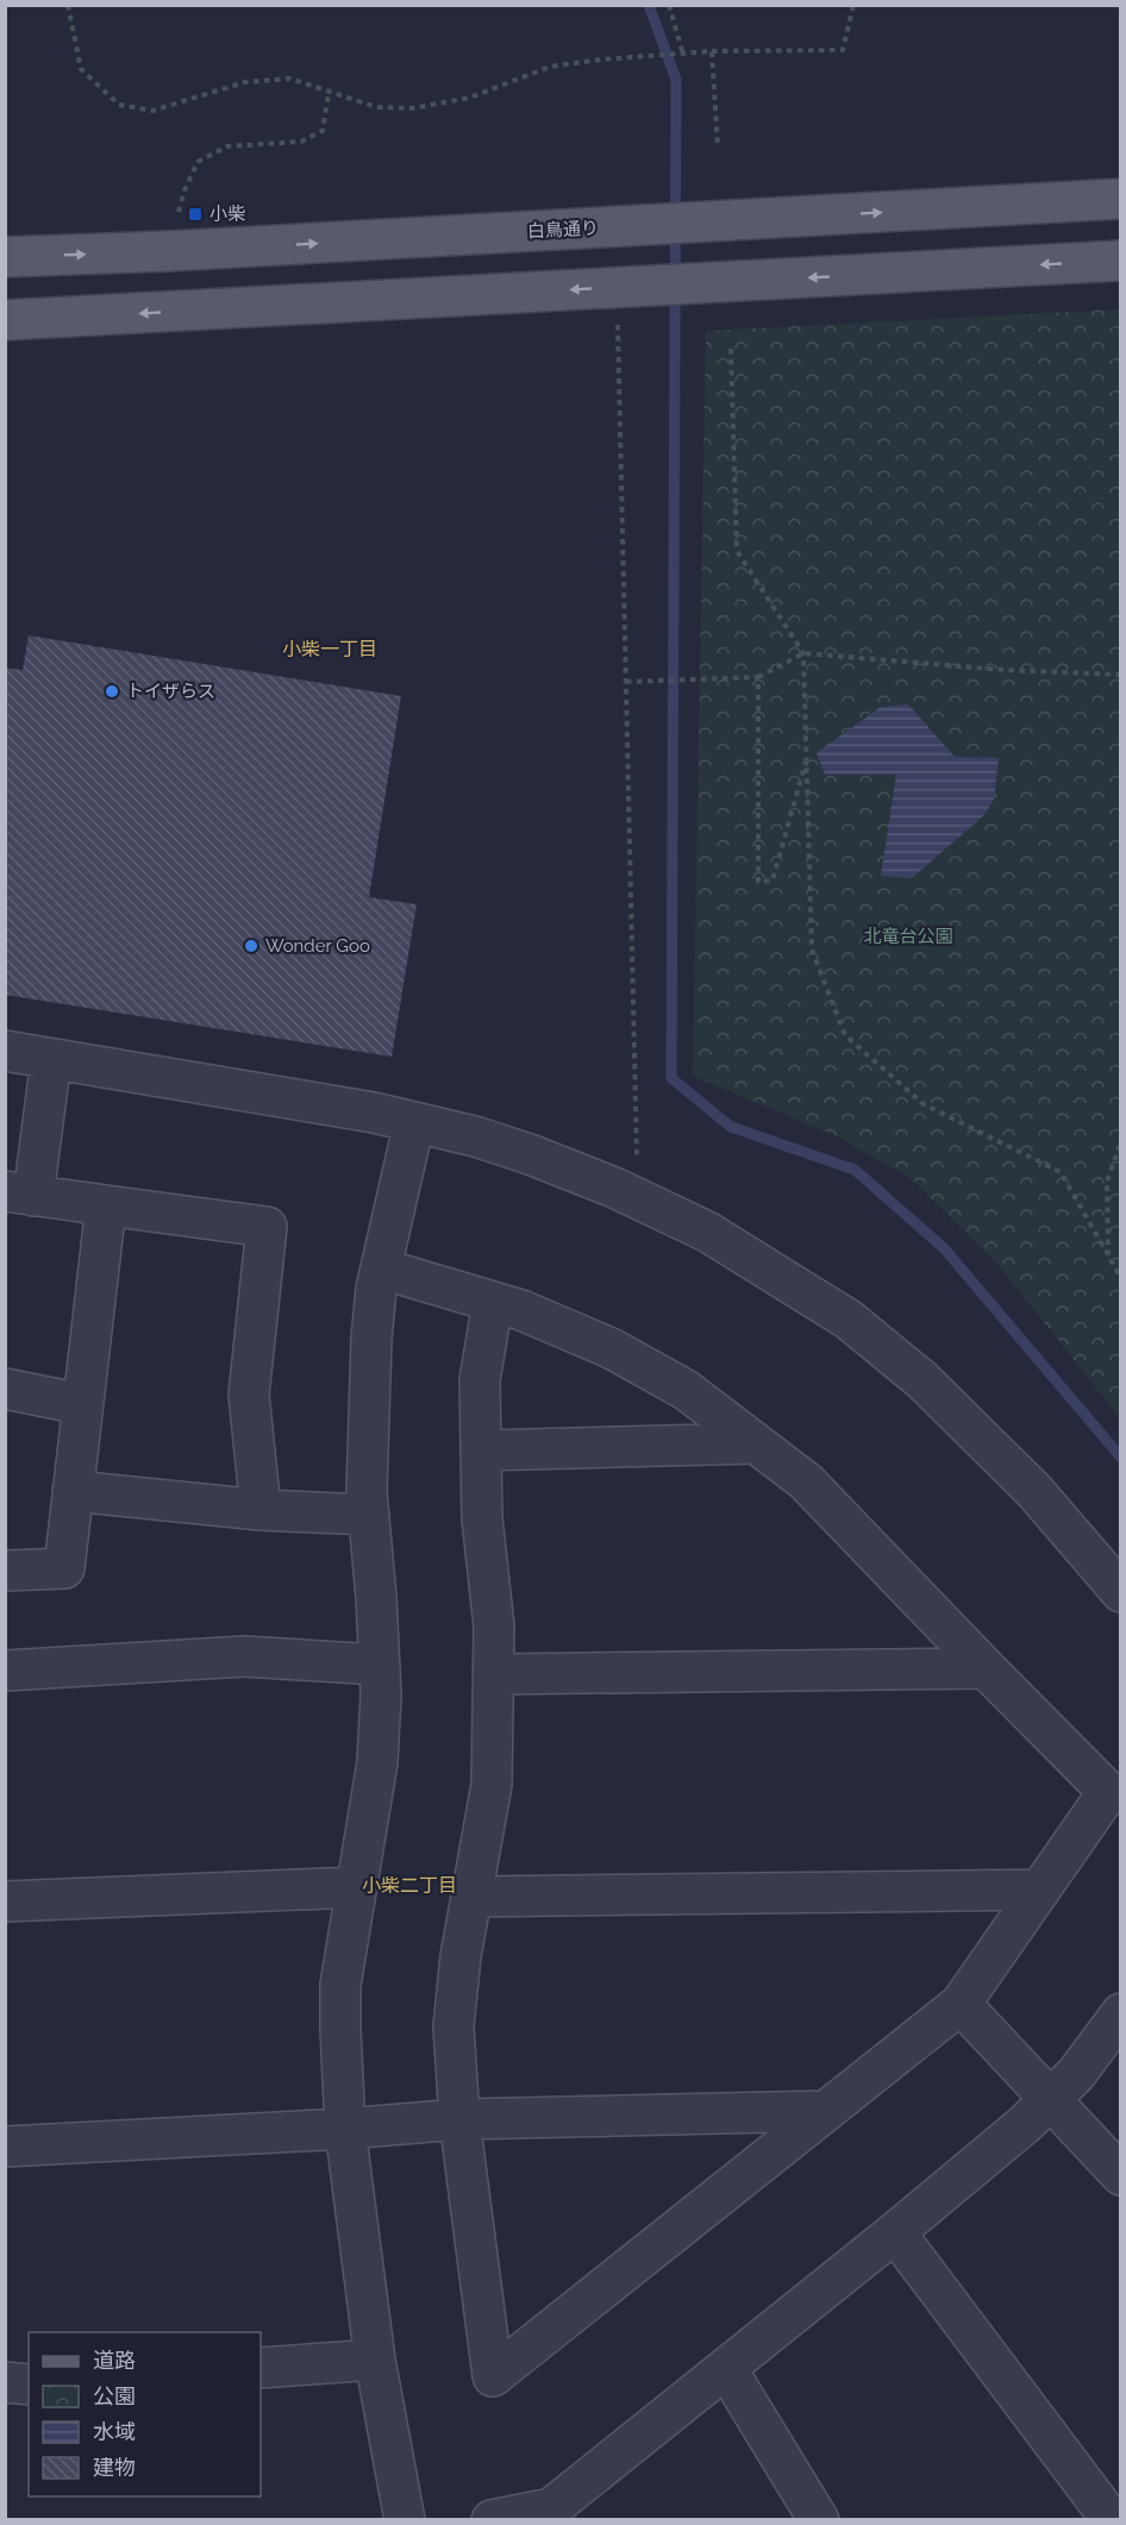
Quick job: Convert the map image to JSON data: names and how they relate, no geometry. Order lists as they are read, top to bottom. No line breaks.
{"streets":{"main road":["白鳥通り"]},"districts":["小柴一丁目","小柴二丁目"],"parks":["北竜台公園"],"places":{"transit":["小柴"],"other":["トイザらス","Wonder Goo"]},"legend":["道路","公園","水域","建物"]}
